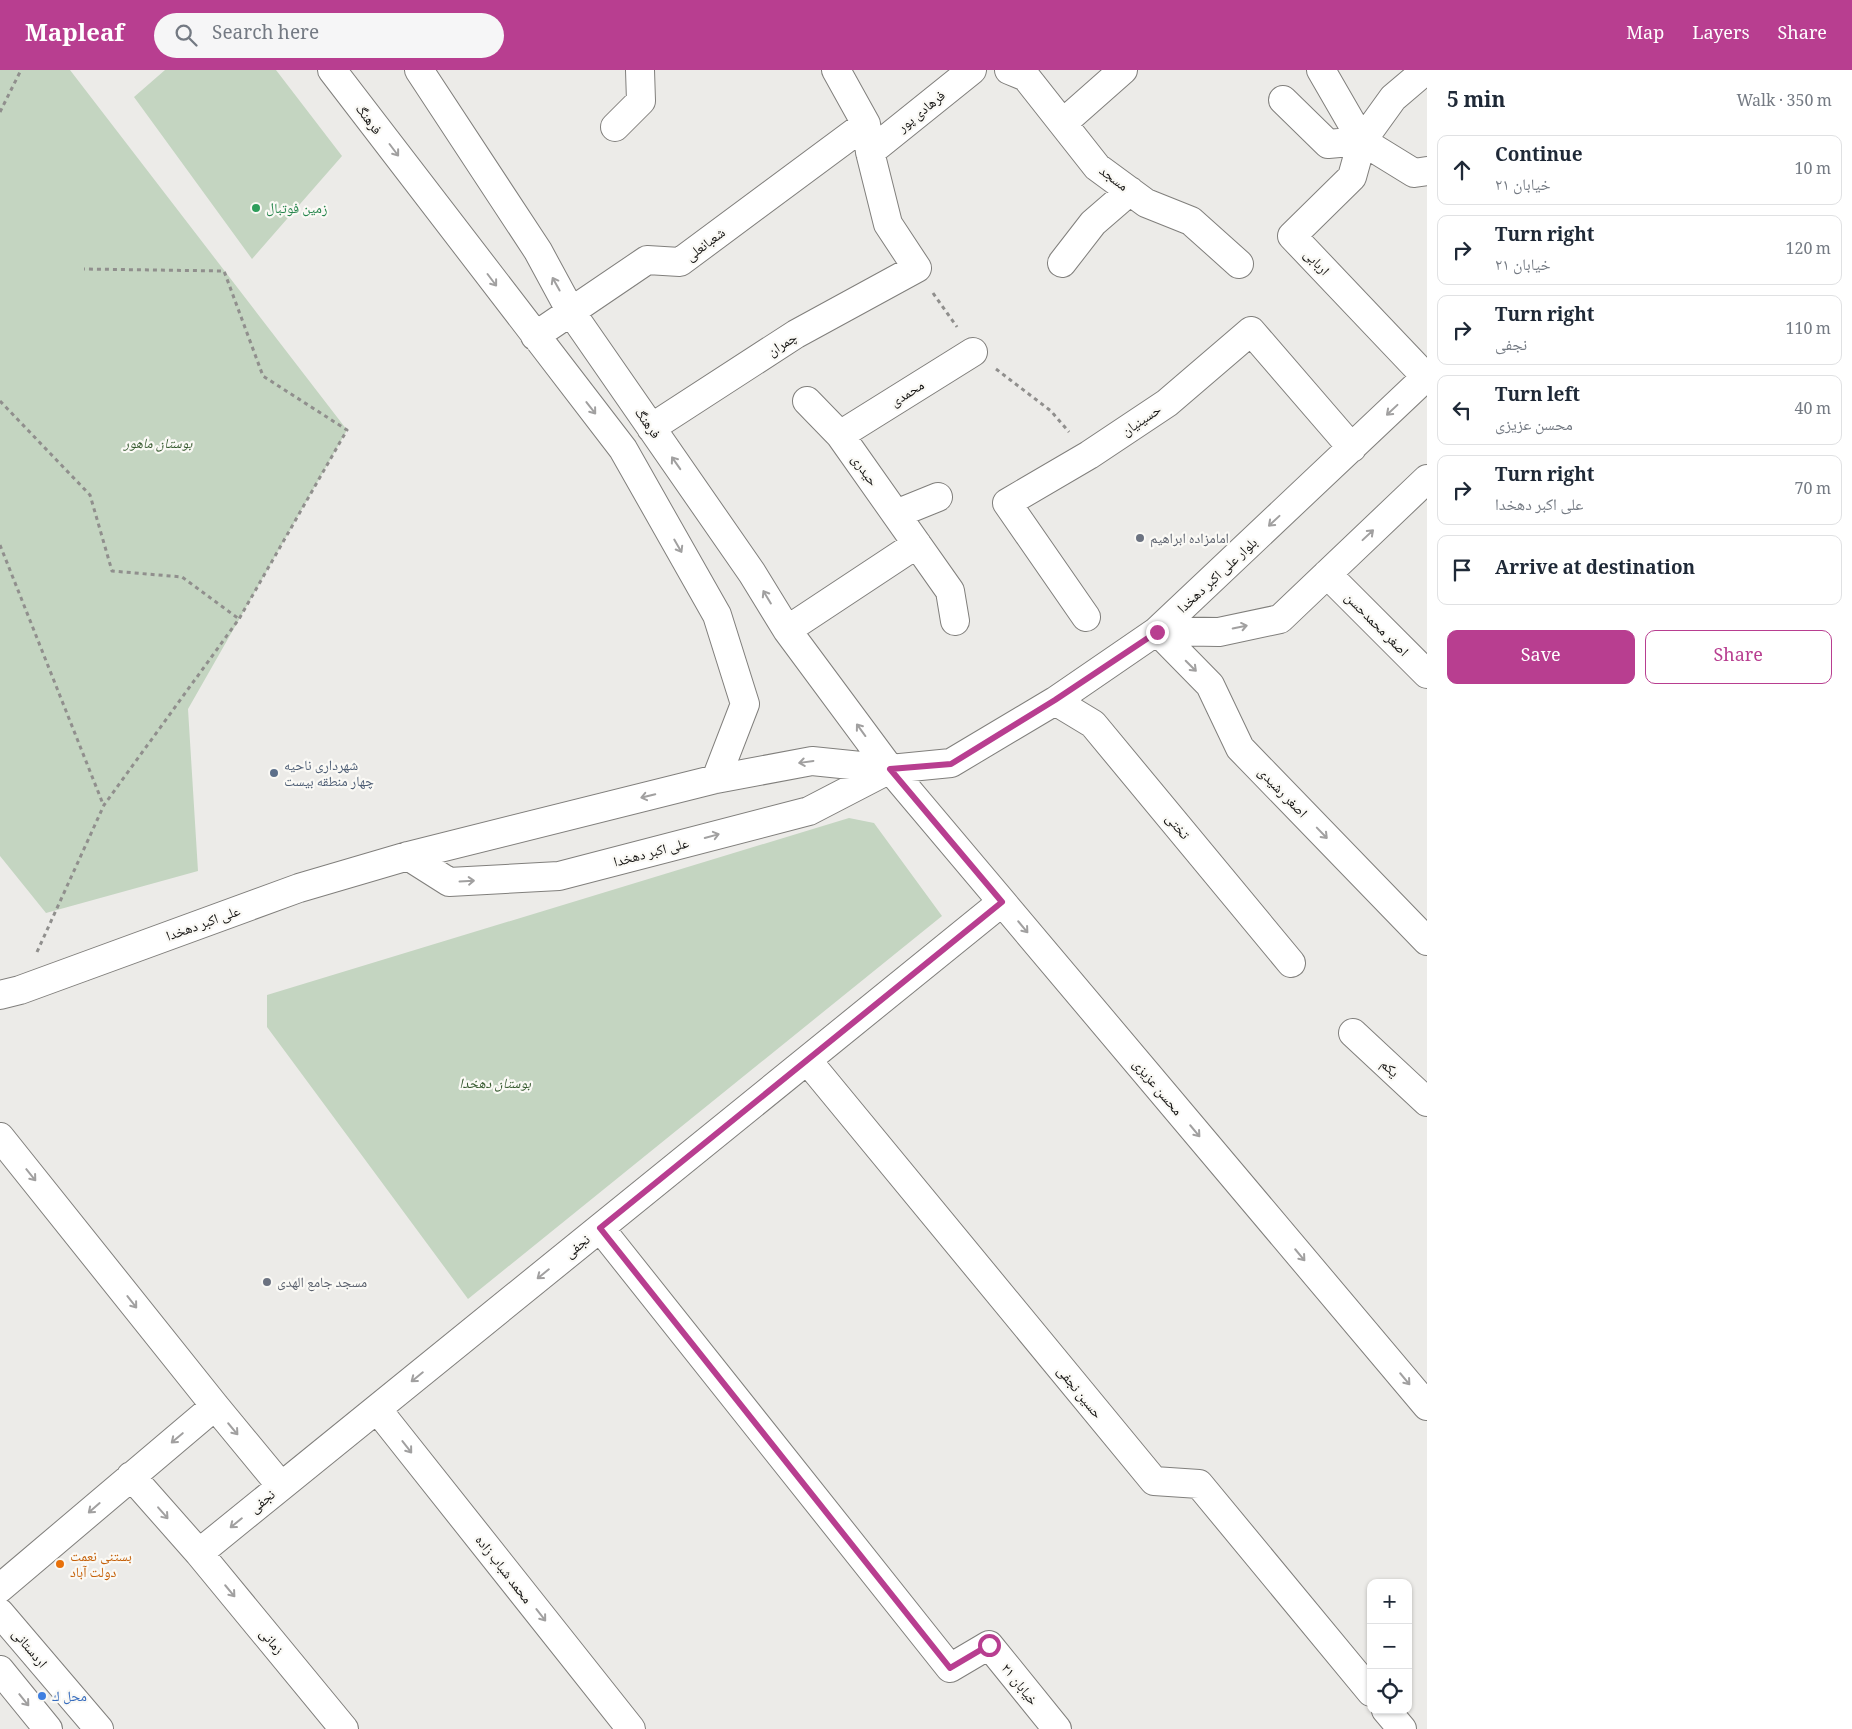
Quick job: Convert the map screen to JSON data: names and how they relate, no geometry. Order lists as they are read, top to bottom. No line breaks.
{"streets":{"street":["فرهادی پور","فرهنگ","مسجد","شعبانعلی","اربابی","چمران","محمدی","حسینیان","حیدری","بلوار علی اکبر دهخدا","اصغر محمدحسن","اصغر رشیدی","تختی","علی اکبر دهخدا","یکم","محسن عزیزی","نجفی","حسین نجفی","محمد شباب زاده","زمانی","اردستانی","خیابان ۲۱"]},"crossings":[["فرهادی پور","چمران"],["فرهنگ","شعبانعلی"],["فرهنگ","چمران"],["فرهنگ","علی اکبر دهخدا"],["فرهنگ","محسن عزیزی"],["اربابی","بلوار علی اکبر دهخدا"],["محمدی","حیدری"],["حسینیان","بلوار علی اکبر دهخدا"],["بلوار علی اکبر دهخدا","اصغر محمدحسن"],["بلوار علی اکبر دهخدا","اصغر رشیدی"],["بلوار علی اکبر دهخدا","علی اکبر دهخدا"],["اصغر رشیدی","علی اکبر دهخدا"],["تختی","علی اکبر دهخدا"],["علی اکبر دهخدا","محسن عزیزی"],["محسن عزیزی","نجفی"],["نجفی","حسین نجفی"],["نجفی","محمد شباب زاده"],["نجفی","زمانی"],["نجفی","خیابان ۲۱"]],"one_way":["اصغر رشیدی","محسن عزیزی","نجفی","محمد شباب زاده"],"parks":["بوستان ماهور","بوستان دهخدا"],"places":["زمین فوتبال","امامزاده ابراهیم","شهرداری ناحیه چهار منطقه بیست","مسجد جامع الهدی","بستنی نعمت دولت آباد","محل ك"],"page":{"header":"Mapleaf","search":"Search here","nav":["Map","Layers","Share"],"heading":["5 min","Walk · 350 m"],"list":[["Continue","خیابان ۲۱","10 m"],["Turn right","خیابان ۲۱","120 m"],["Turn right","نجفی","110 m"],["Turn left","محسن عزیزی","40 m"],["Turn right","علی اکبر دهخدا","70 m"],"Arrive at destination"],"buttons":["Save","Share"],"map_buttons":["+","−"]}}
